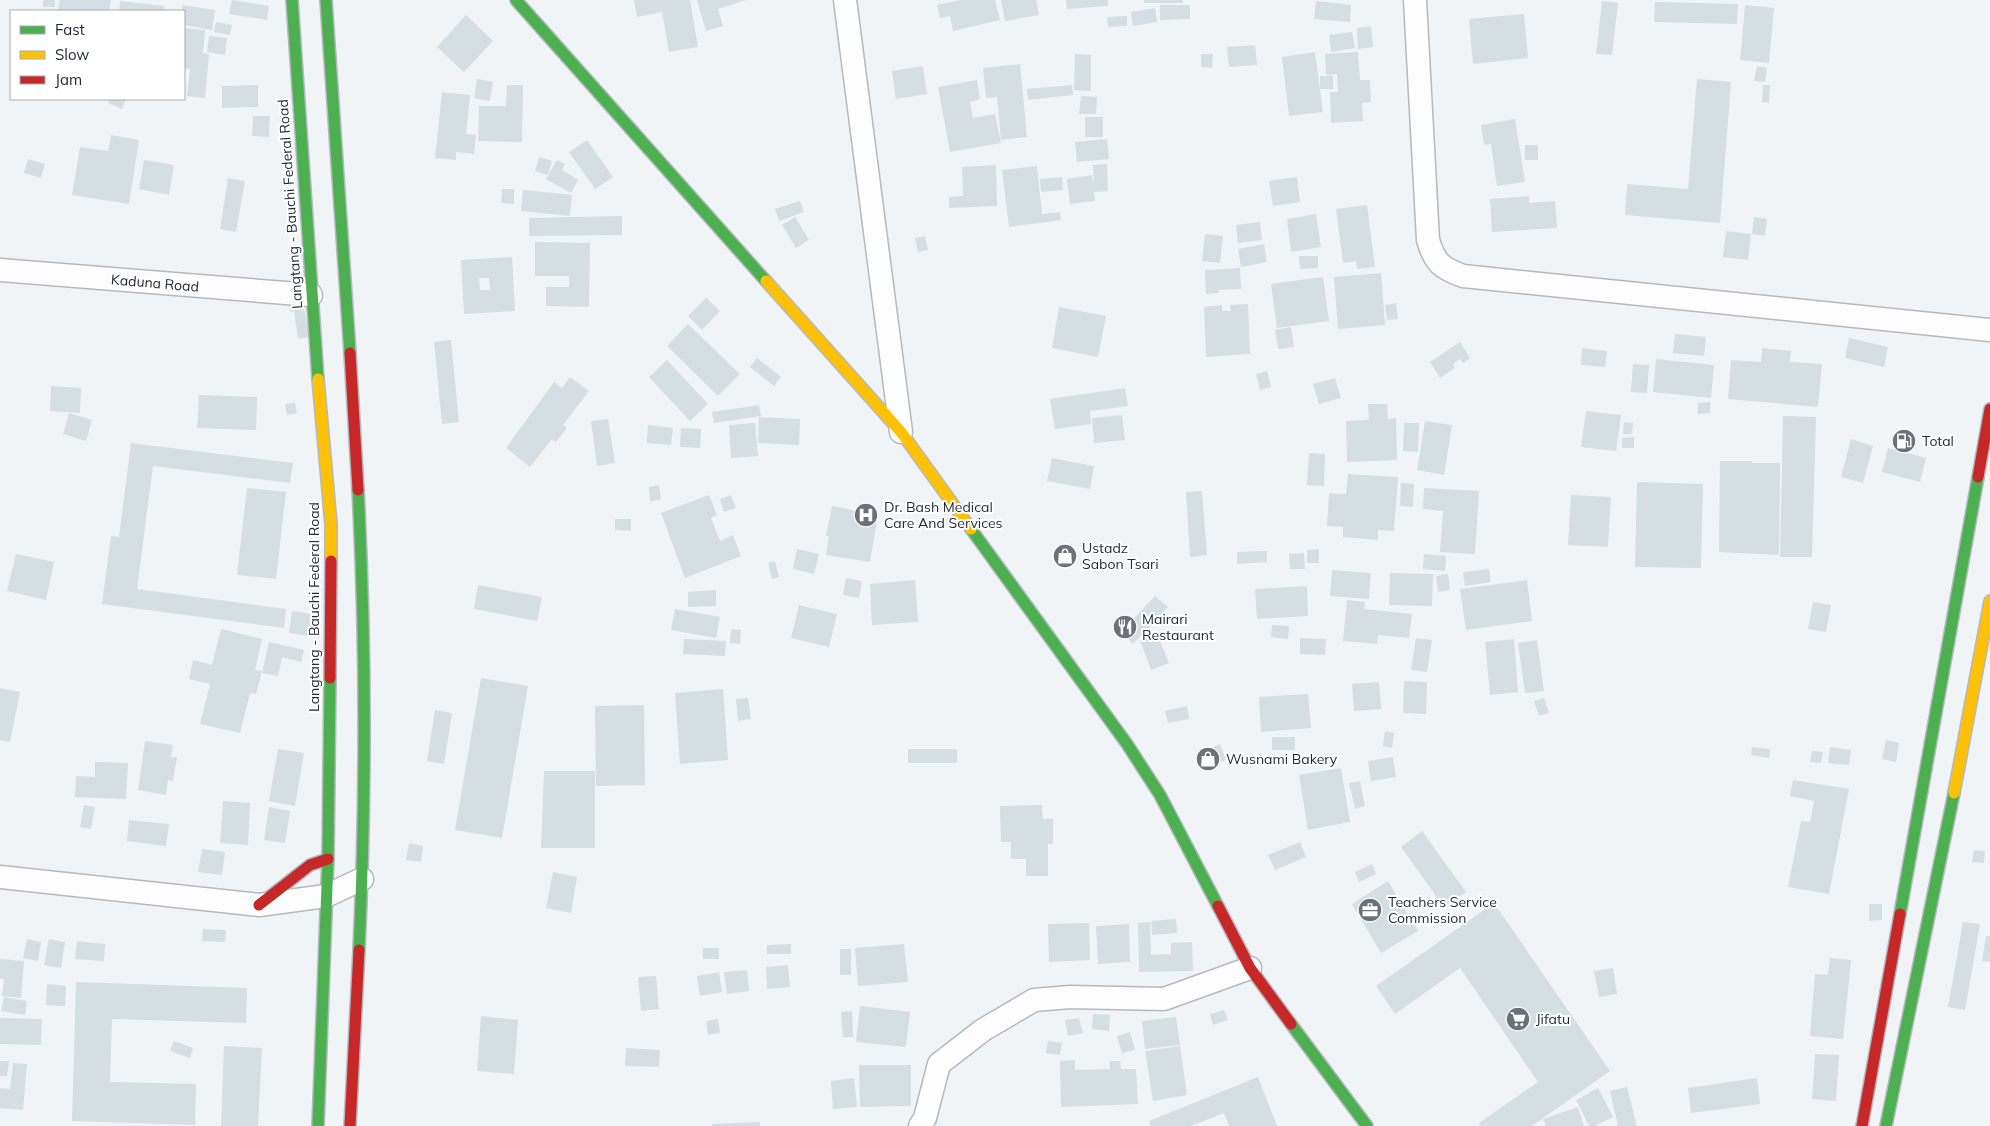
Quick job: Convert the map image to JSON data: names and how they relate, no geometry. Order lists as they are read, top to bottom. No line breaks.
{"streets":{"main road":["Langtang - Bauchi Federal Road"],"street":["Kaduna Road"]},"crossings":[["Langtang - Bauchi Federal Road","Kaduna Road"]],"places":{"fuel station":["Total"],"hospital":["Dr. Bash Medical Care And Services"],"shop":["Ustadz Sabon Tsari","Wusnami Bakery"],"restaurant":["Mairari Restaurant"],"office":["Teachers Service Commission"],"supermarket":["Jifatu"]},"legend":["Fast","Slow","Jam"]}
